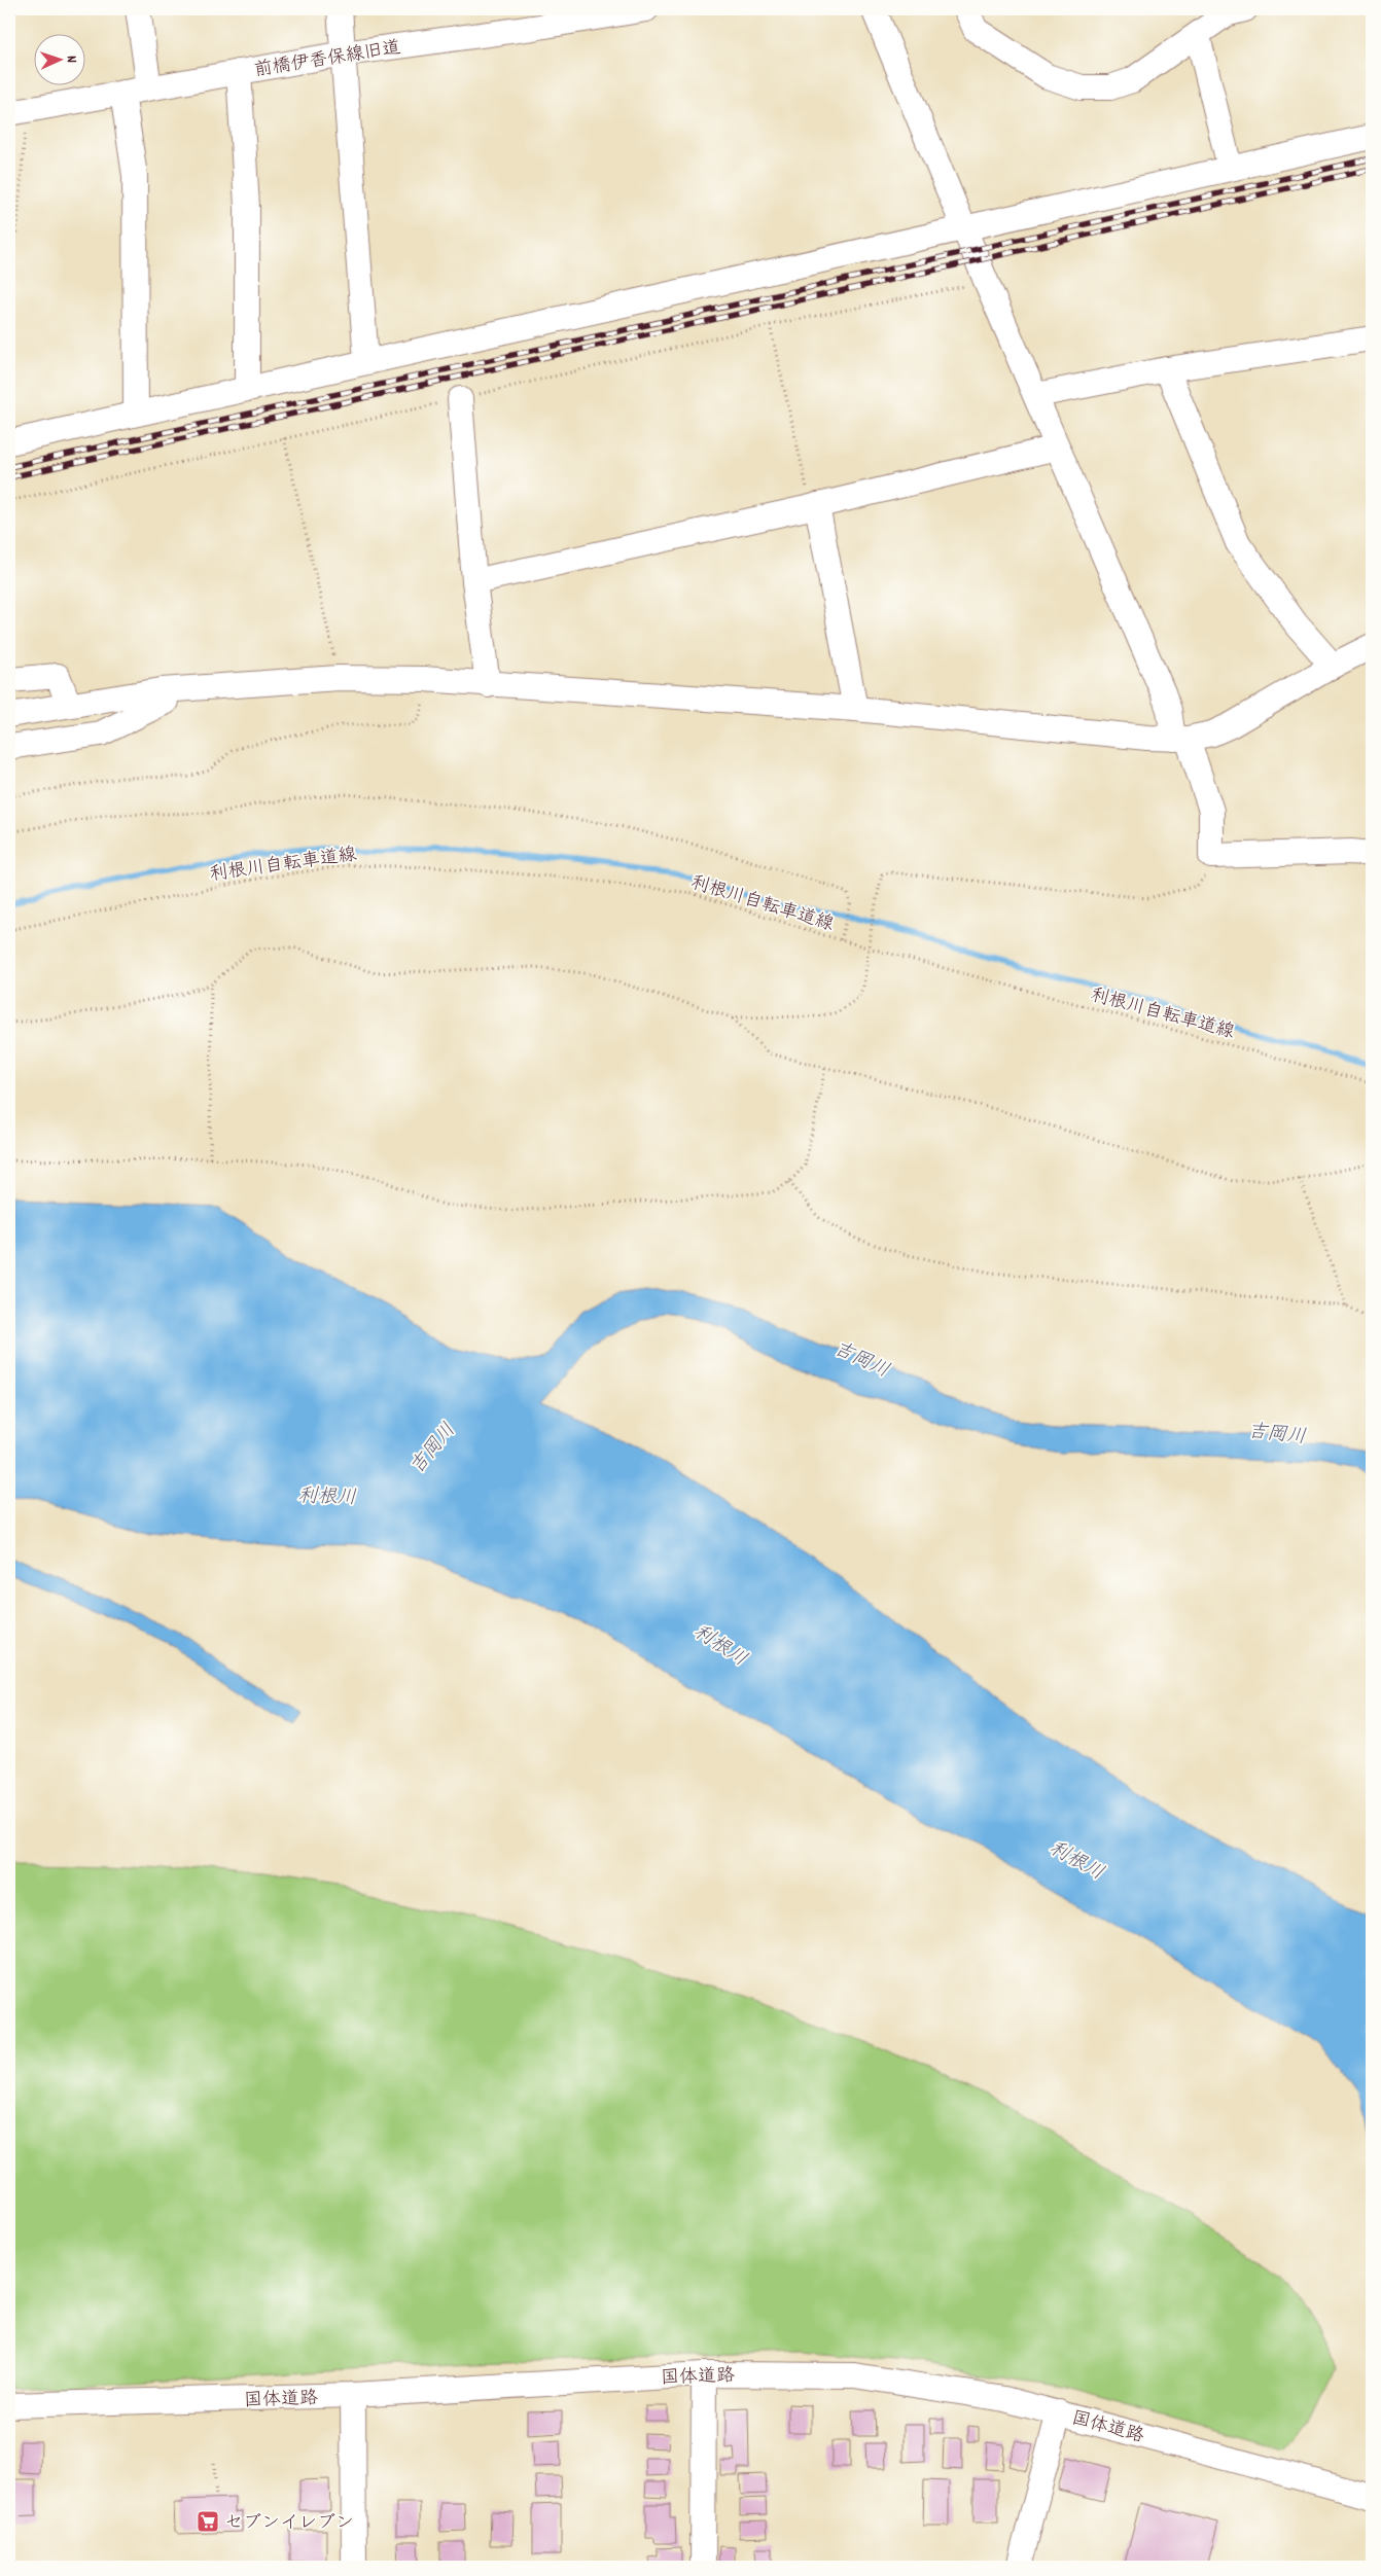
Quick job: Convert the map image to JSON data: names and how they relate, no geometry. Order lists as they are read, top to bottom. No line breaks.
{"streets":{"street":["前橋伊香保線旧道","国体道路"],"path":["利根川自転車道線"]},"water":["吉岡川","利根川"],"places":{"supermarket":["セブンイレブン"]},"north":"right"}
